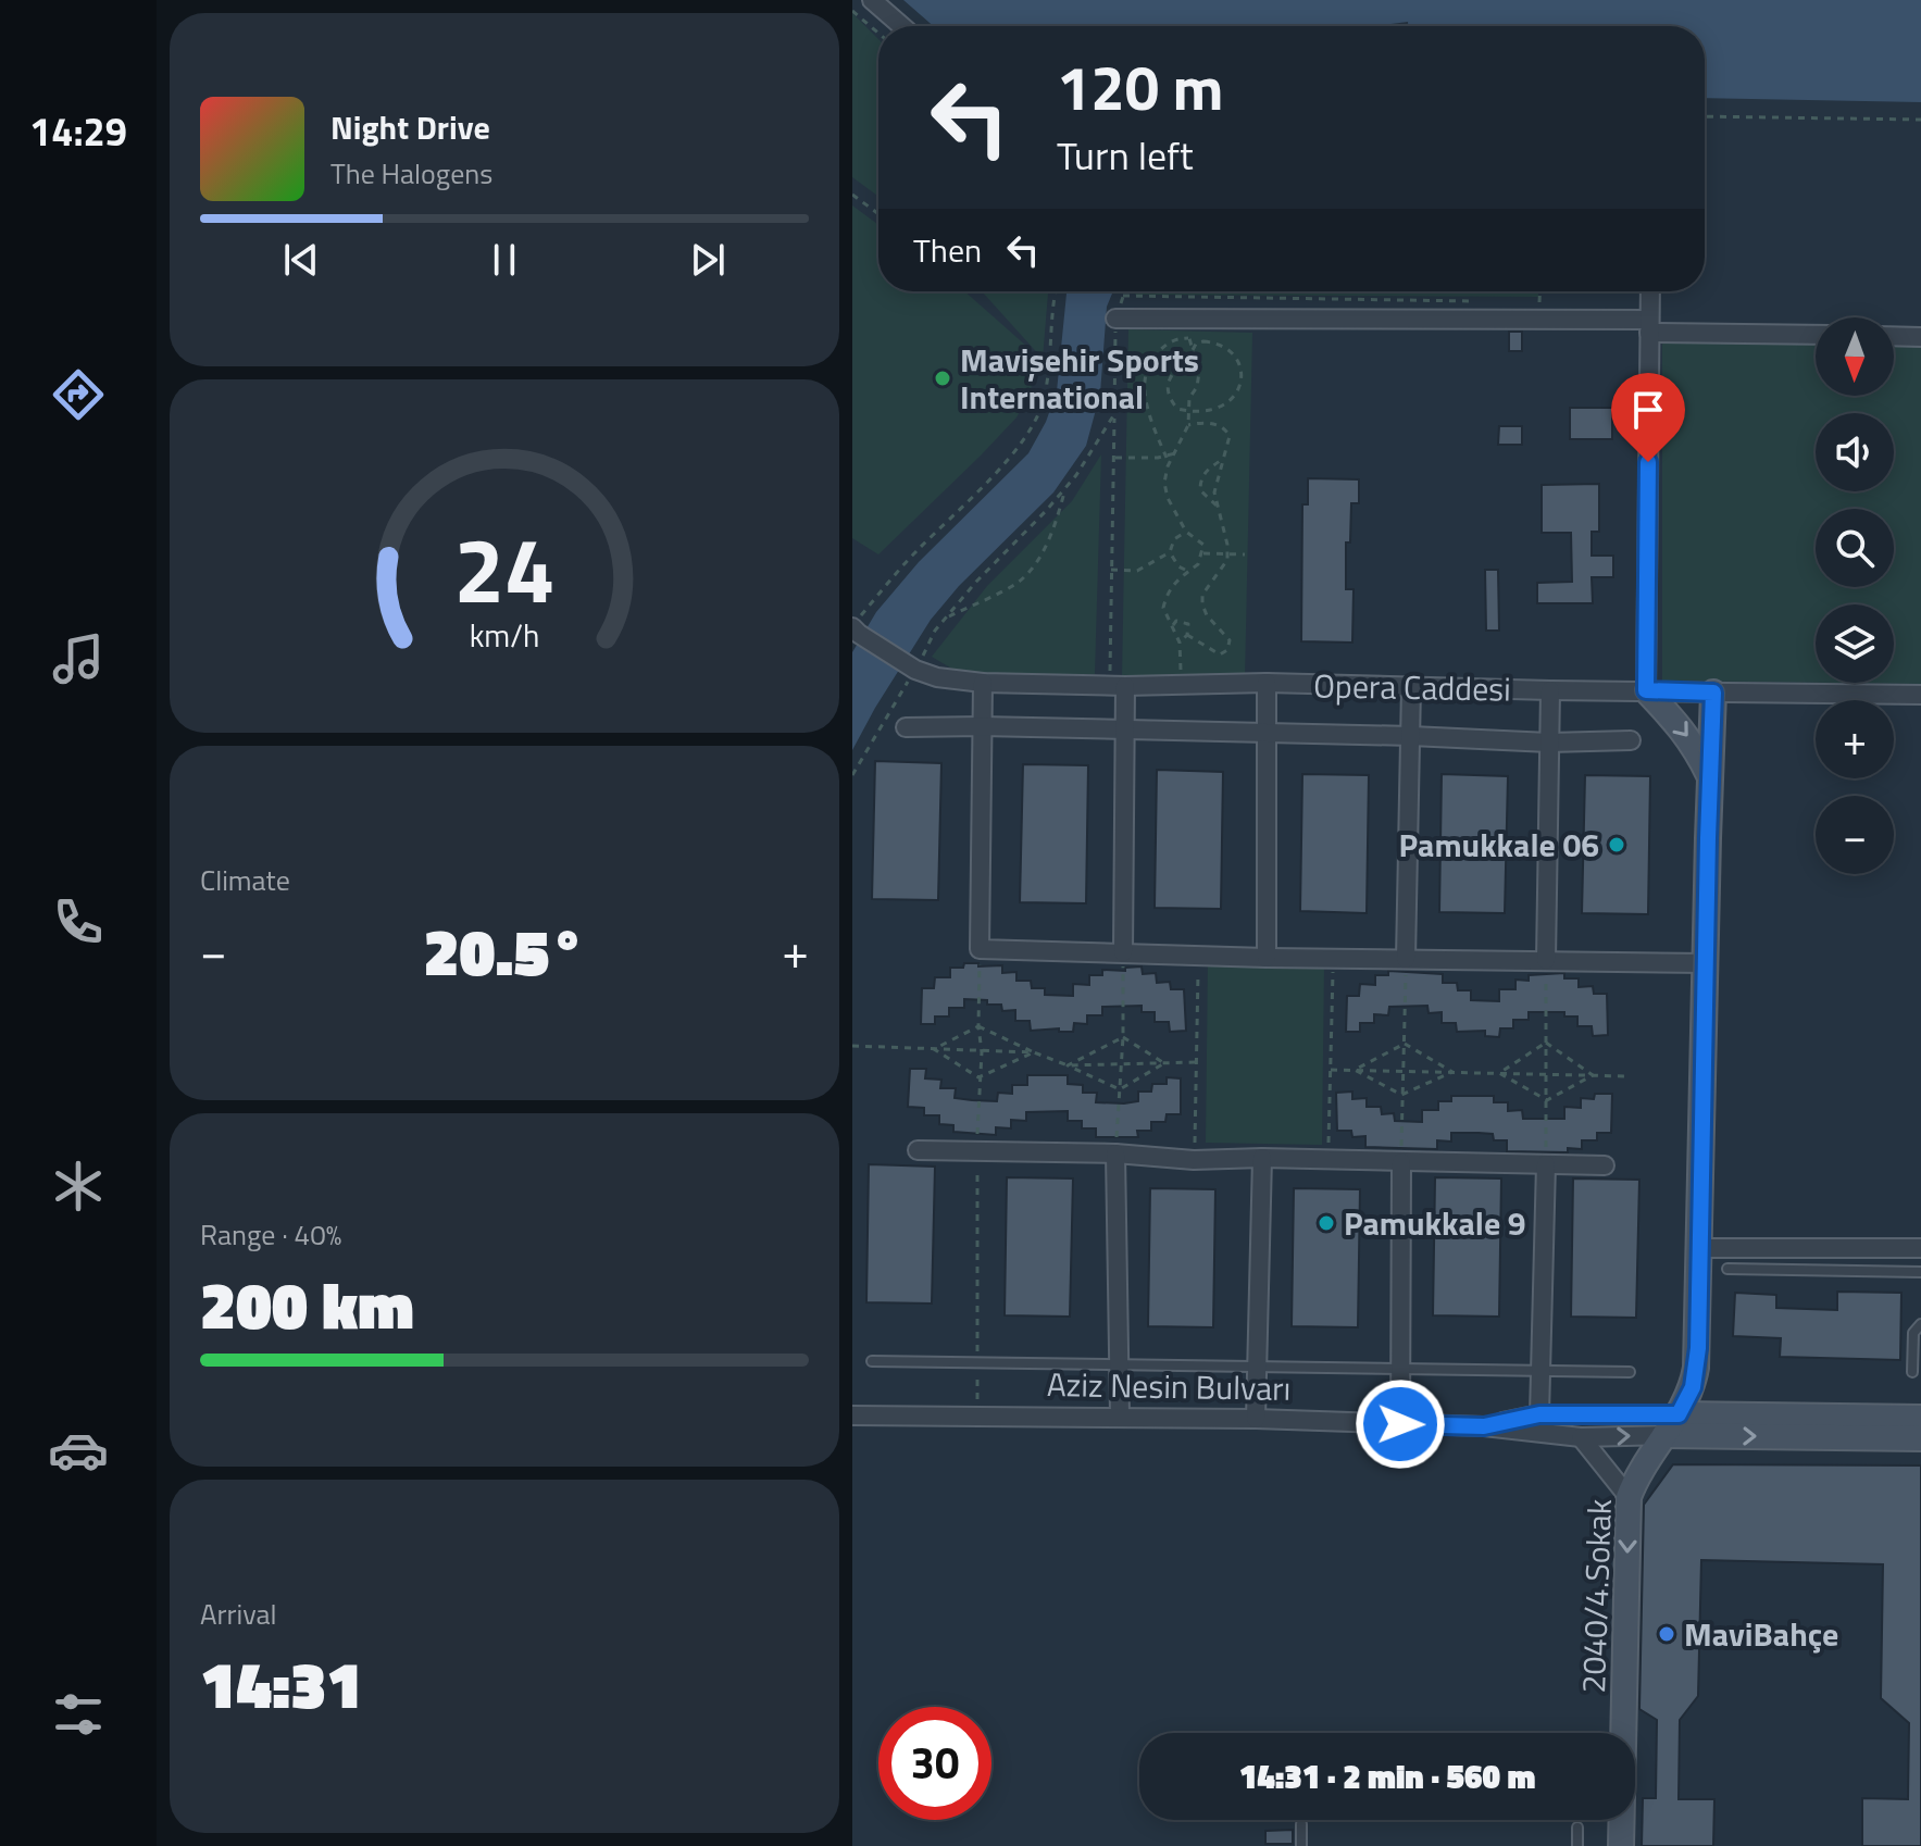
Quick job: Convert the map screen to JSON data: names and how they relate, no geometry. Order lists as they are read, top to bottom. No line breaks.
{"streets":{"street":["Opera Caddesi","Aziz Nesin Bulvarı","2040/4.Sokak"]},"crossings":[["Opera Caddesi","2040/4.Sokak"],["Aziz Nesin Bulvarı","2040/4.Sokak"]],"places":["Mavişehir Sports International","Pamukkale 06","Pamukkale 9","MaviBahçe"],"north":"bottom","page":{"tabs":"14:29","turn":["120 m","Turn left"],"song":["Night Drive","The Halogens"],"then":"Then","map_buttons":["+","−"],"tile":["Climate",["Range · 40%","200 km"],["Arrival","14:31"]],"heat":["−","20.5°","+"],"limit":"30","trip":"14:31 · 2 min · 560 m","gauge":["24","km/h"]}}
